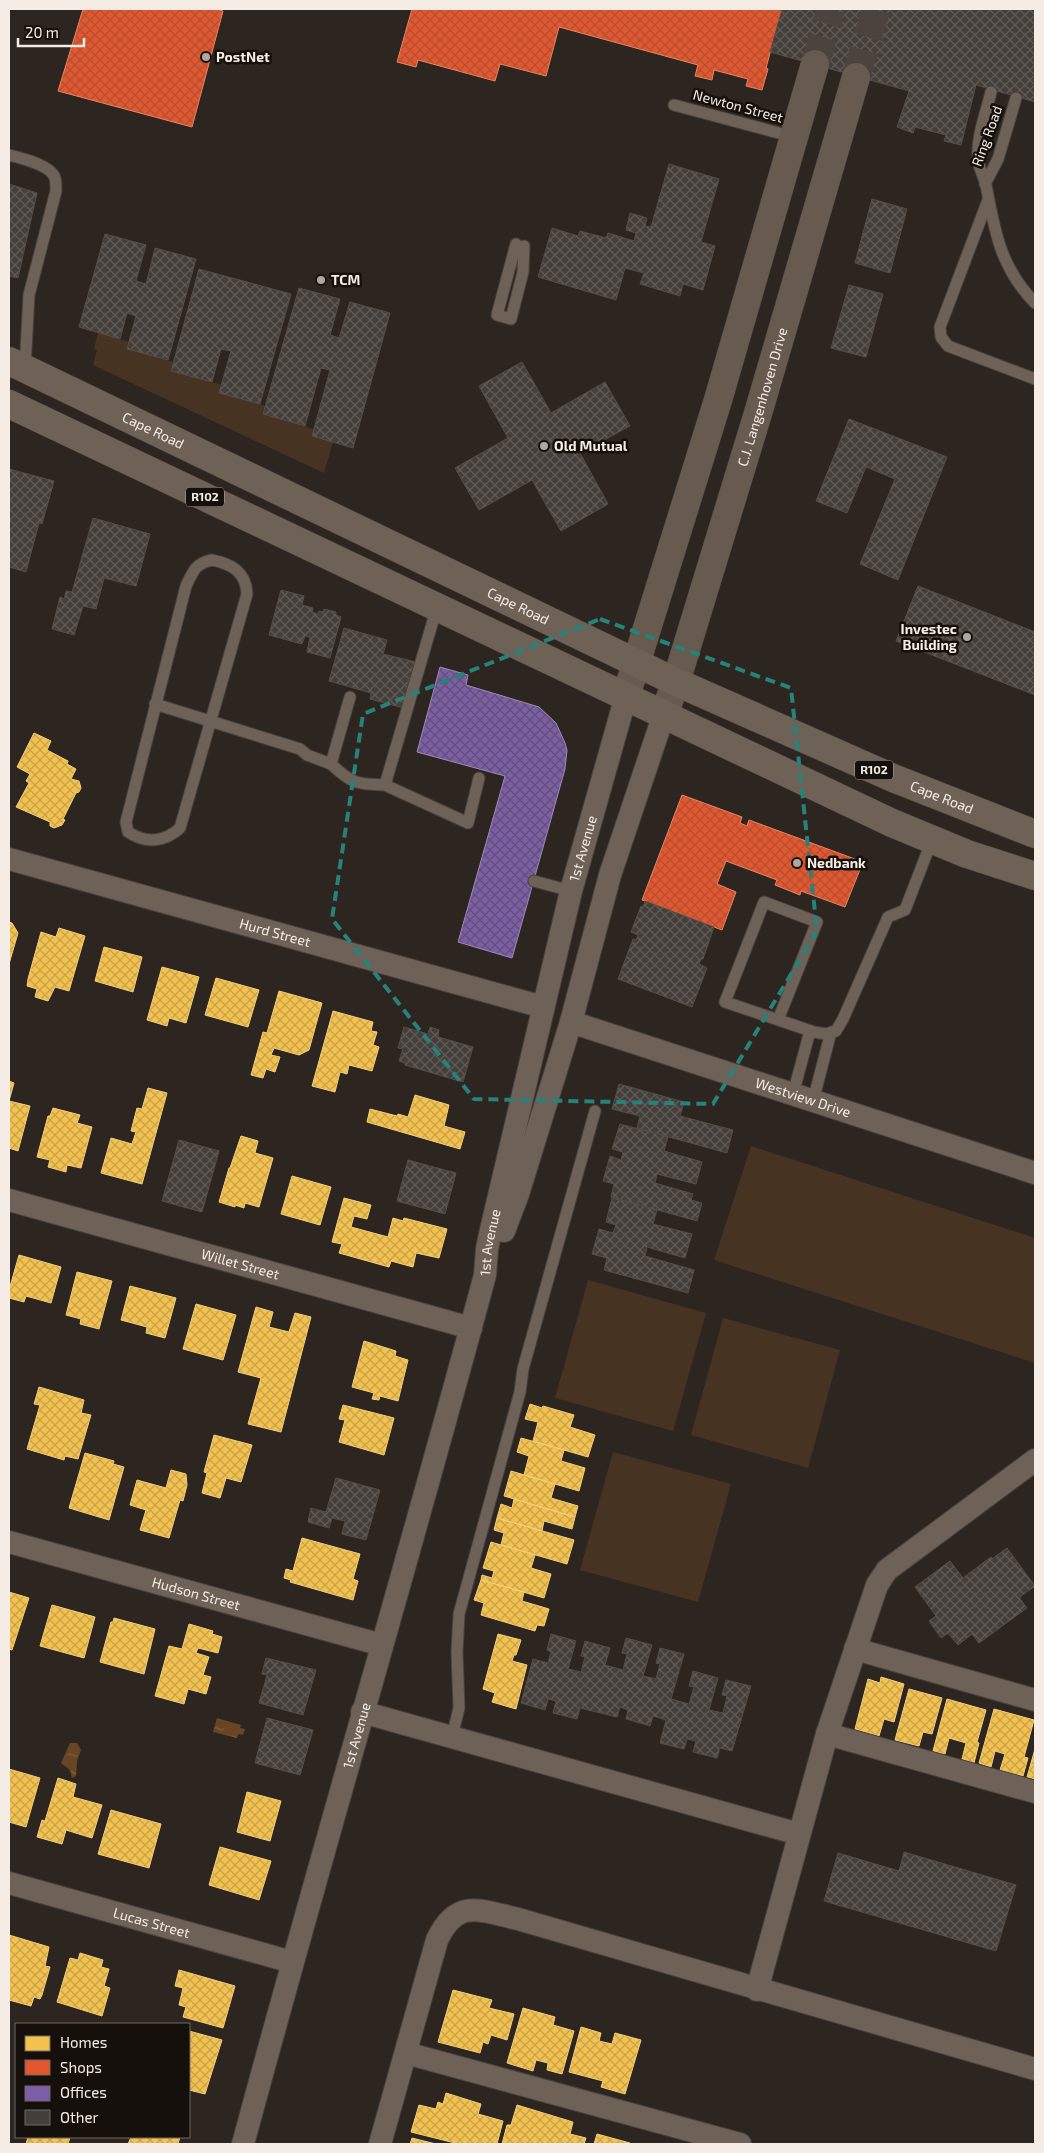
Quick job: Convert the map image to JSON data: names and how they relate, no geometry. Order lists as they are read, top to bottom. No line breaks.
{"streets":{"main road":["C.J. Langenhoven Drive","Cape Road","R102"],"street":["1st Avenue","Hurd Street","Westview Drive","Willet Street","Hudson Street","Lucas Street"],"lane":["Newton Street","Ring Road"]},"crossings":[["C.J. Langenhoven Drive","Cape Road"],["C.J. Langenhoven Drive","R102"],["C.J. Langenhoven Drive","1st Avenue"],["R102","1st Avenue"],["1st Avenue","Hurd Street"],["1st Avenue","Westview Drive"],["1st Avenue","Willet Street"],["1st Avenue","Hudson Street"],["1st Avenue","Lucas Street"]],"places":["PostNet","TCM","Old Mutual","Investec Building","Nedbank"],"legend":["Homes","Shops","Offices","Other"],"scale_bar":"20 m"}
